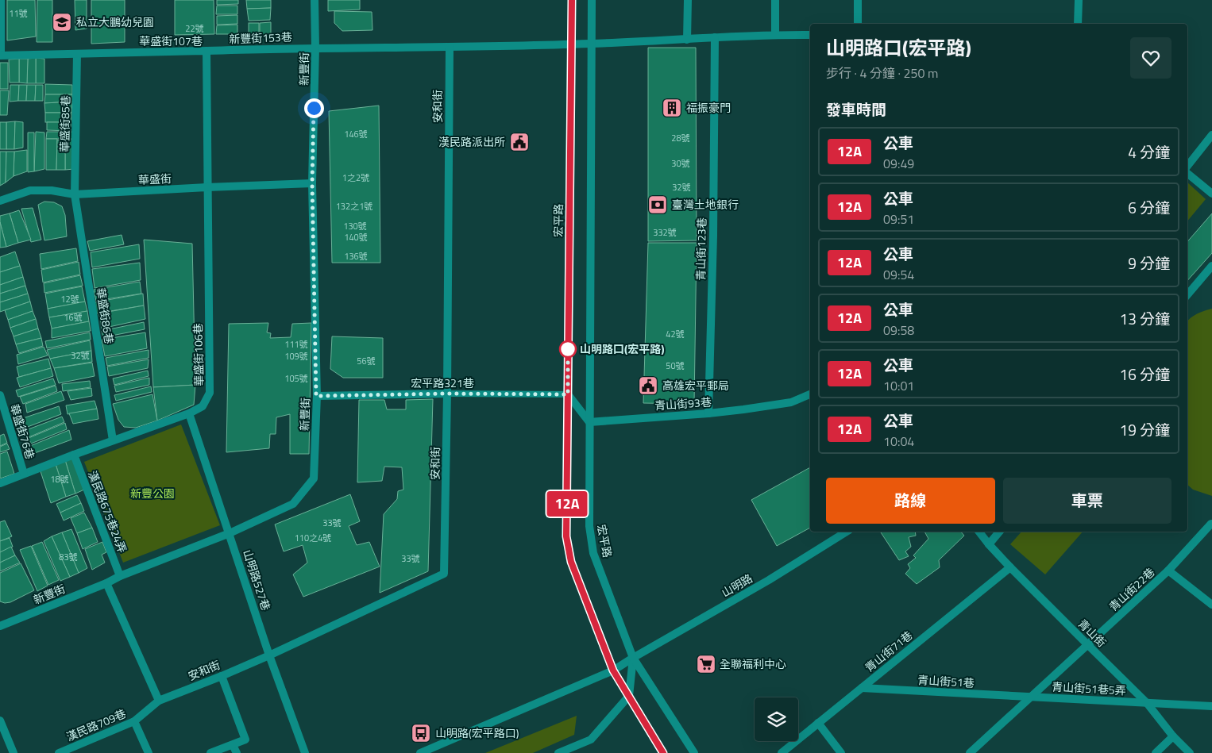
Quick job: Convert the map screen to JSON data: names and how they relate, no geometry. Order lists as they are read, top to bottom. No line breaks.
{"streets":{"street":["新豐街153巷","華盛街107巷","新豐街","安和街","華盛街85巷","華盛街","宏平路","青山街123巷","華盛街86巷","華盛街106巷","宏平路321巷","青山街93巷","華盛街76巷","漢民路675巷24弄","山明路527巷","山明路","青山街22巷","青山街","青山街71巷","青山街51巷","青山街51巷5弄","漢民路709巷"]},"crossings":[["新豐街153巷","華盛街107巷"],["新豐街153巷","新豐街"],["華盛街107巷","華盛街85巷"],["華盛街107巷","華盛街"],["華盛街107巷","華盛街106巷"],["新豐街","華盛街"],["新豐街","宏平路321巷"],["新豐街","漢民路675巷24弄"],["新豐街","山明路527巷"],["安和街","宏平路321巷"],["安和街","山明路527巷"],["安和街","漢民路709巷"],["華盛街85巷","華盛街"],["華盛街85巷","華盛街86巷"],["華盛街","華盛街86巷"],["華盛街","華盛街106巷"],["宏平路","宏平路321巷"],["宏平路","青山街93巷"],["宏平路","山明路"],["青山街123巷","青山街93巷"],["華盛街86巷","華盛街106巷"],["華盛街106巷","華盛街76巷"],["華盛街106巷","漢民路675巷24弄"],["華盛街106巷","山明路527巷"],["青山街22巷","青山街"],["青山街","青山街71巷"],["青山街","青山街51巷5弄"],["青山街71巷","青山街51巷"],["青山街51巷","青山街51巷5弄"]],"parks":["新豐公園"],"places":{"school or university":["私立大鵬幼兒園"],"building":["福振豪門"],"public building":["漢民路派出所","高雄宏平郵局"],"bank":["臺灣土地銀行"],"other":["山明路口(宏平路)"],"supermarket":["全聯福利中心"],"bus stop":["山明路(宏平路口)"]},"lines":["bus line 12A"],"house_numbers":["11號","22號","146號","28號","30號","1之2號","32號","132之1號","130號","332號","140號","136號","12號","16號","42號","111號","32號","109號","56號","50號","105號","18號","33號","110之4號","83號","33號"],"page":{"on_map":"12A","heading":[["山明路口(宏平路)","步行 · 4 分鐘 · 250 m"],"發車時間"],"list":[{"mark":"12A","name":"公車","note":"09:49","value":"4 分鐘"},{"mark":"12A","name":"公車","note":"09:51","value":"6 分鐘"},{"mark":"12A","name":"公車","note":"09:54","value":"9 分鐘"},{"mark":"12A","name":"公車","note":"09:58","value":"13 分鐘"},{"mark":"12A","name":"公車","note":"10:01","value":"16 分鐘"},{"mark":"12A","name":"公車","note":"10:04","value":"19 分鐘"}],"buttons":["路線","車票"]}}
